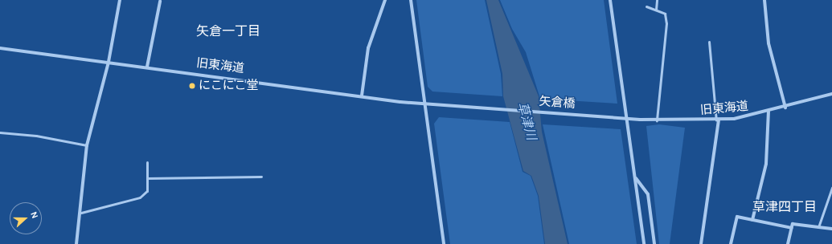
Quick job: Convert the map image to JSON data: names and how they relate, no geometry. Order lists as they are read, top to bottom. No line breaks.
{"streets":{"street":["旧東海道","矢倉橋"]},"crossings":[["旧東海道","矢倉橋"]],"districts":["矢倉一丁目","草津四丁目"],"water":["草津川"],"places":["にこにこ堂"],"north":"right"}
